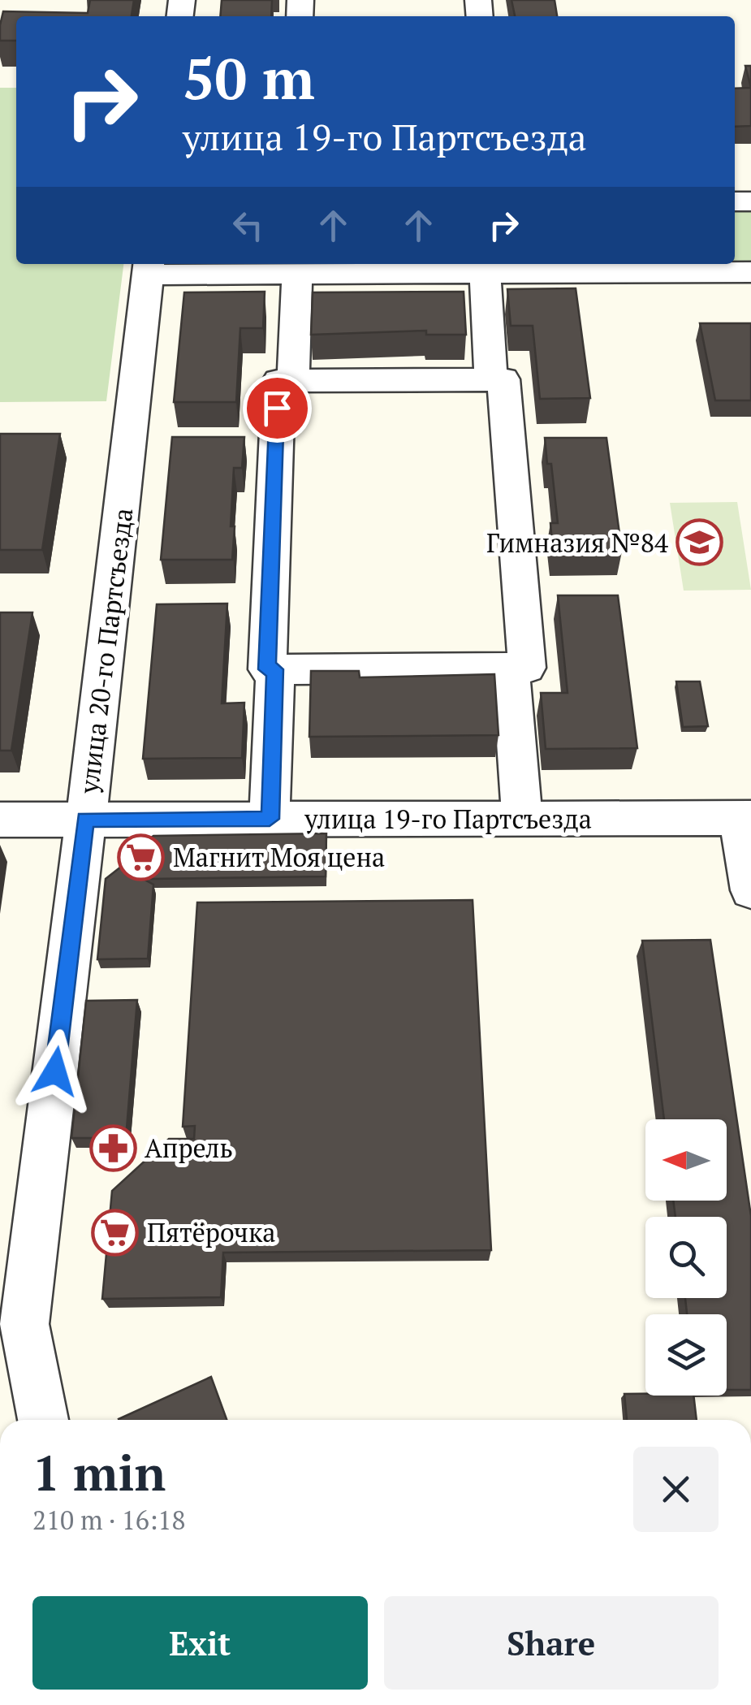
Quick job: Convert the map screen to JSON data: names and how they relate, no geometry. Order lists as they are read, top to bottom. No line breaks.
{"streets":{"street":["улица 20-го Партсъезда","улица 19-го Партсъезда"]},"crossings":[["улица 20-го Партсъезда","улица 19-го Партсъезда"]],"places":{"school or university":["Гимназия №84"],"supermarket":["Магнит Моя цена","Пятёрочка"],"pharmacy":["Апрель"]},"north":"left","page":{"turn":["50 m","улица 19-го Партсъезда"],"heading":["1 min","210 m · 16:18"],"buttons":["Exit","Share"]}}
